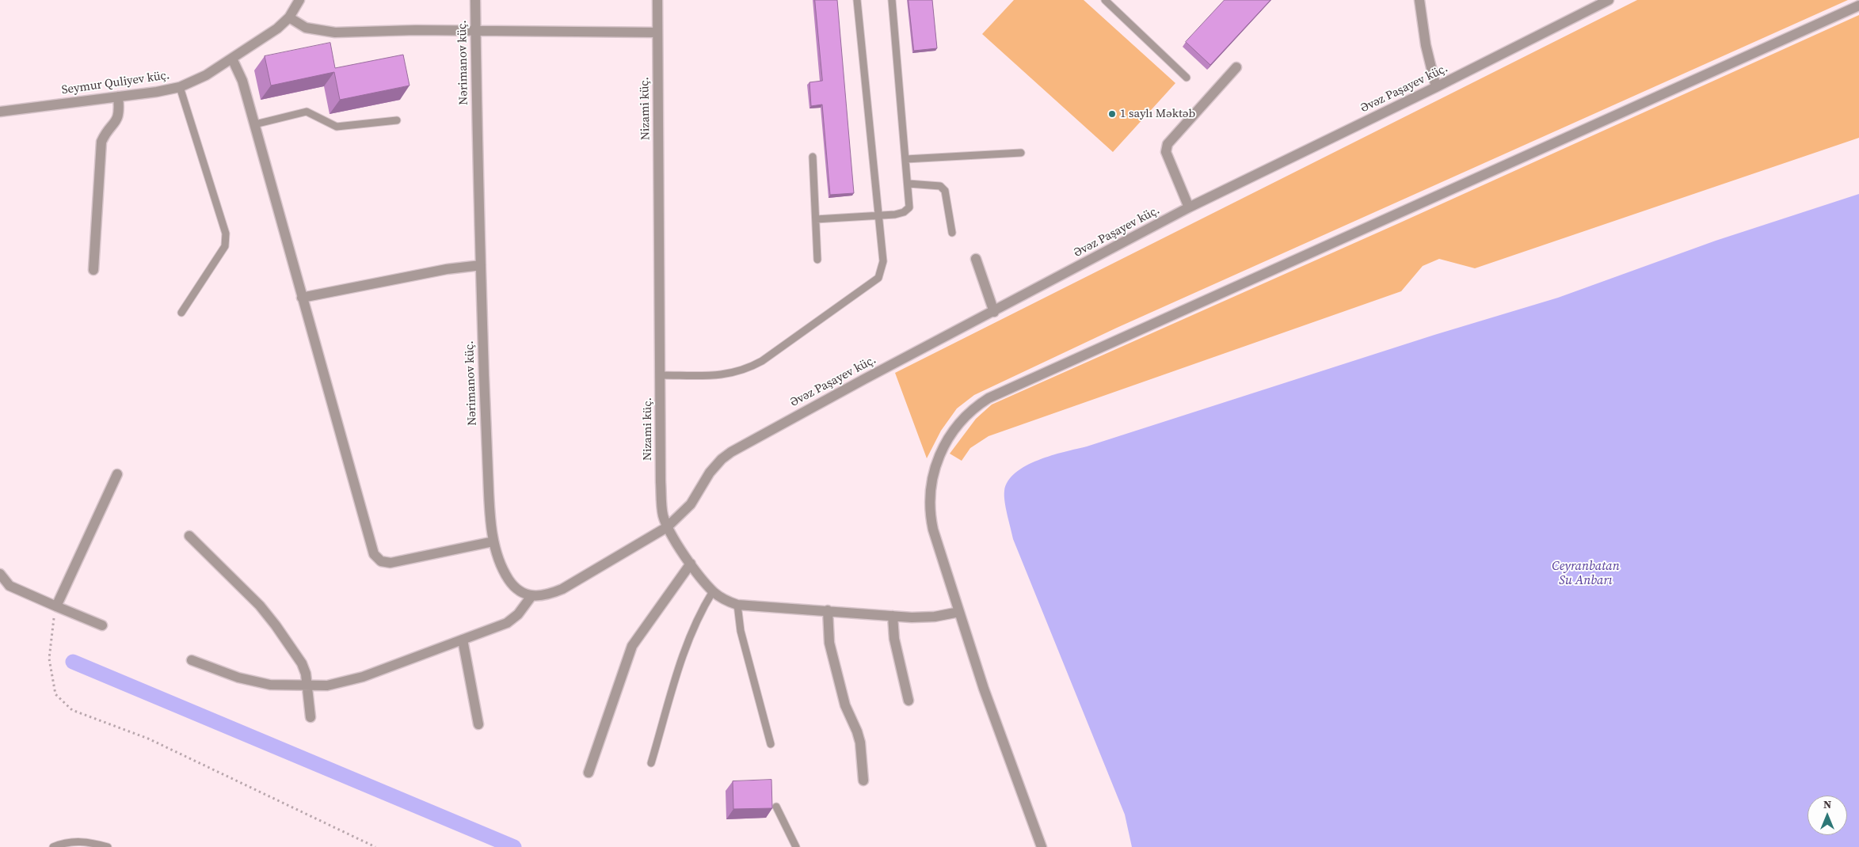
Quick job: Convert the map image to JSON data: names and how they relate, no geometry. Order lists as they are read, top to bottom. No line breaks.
{"streets":{"street":["Nərimanov küç.","Seymur Quliyev küç.","Əvəz Paşayev küç.","Nizami küç."]},"crossings":[["Əvəz Paşayev küç.","Nizami küç."]],"water":["Ceyranbatan Su Anbarı"],"places":["1 saylı Məktəb"],"north":"top"}
